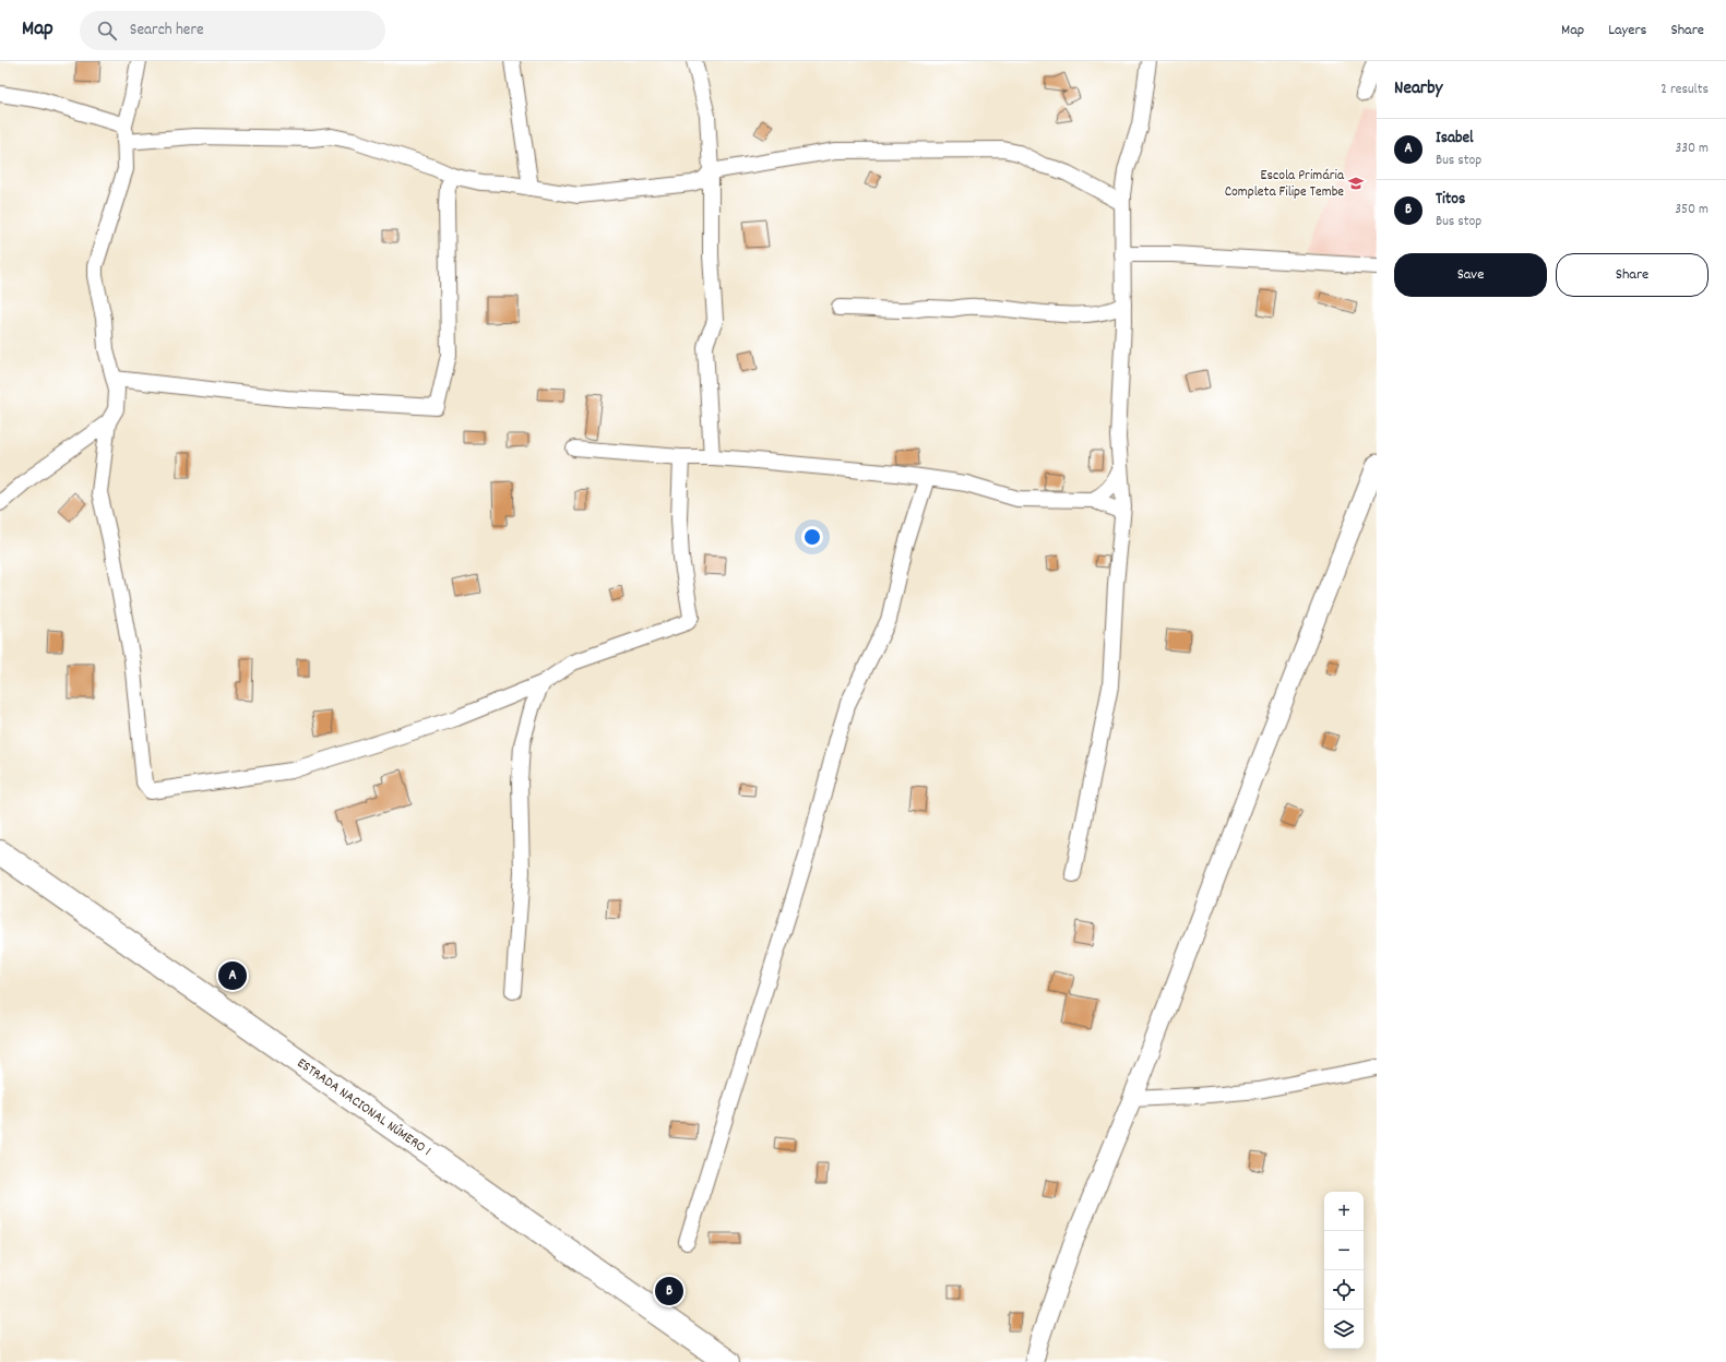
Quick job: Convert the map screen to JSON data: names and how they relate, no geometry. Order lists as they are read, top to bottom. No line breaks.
{"streets":{"highway":["ESTRADA NACIONAL NÚMERO 1"]},"places":{"school or university":["Escola Primária Completa Filipe Tembe"]},"page":{"header":"Map","search":"Search here","nav":["Map","Layers","Share"],"heading":["Nearby","2 results"],"list":[{"mark":"A","name":"Isabel","note":"Bus stop","value":"330 m"},{"mark":"B","name":"Titos","note":"Bus stop","value":"350 m"}],"buttons":["Save","Share"],"pins":["A","B"],"map_buttons":["+","−"]}}
